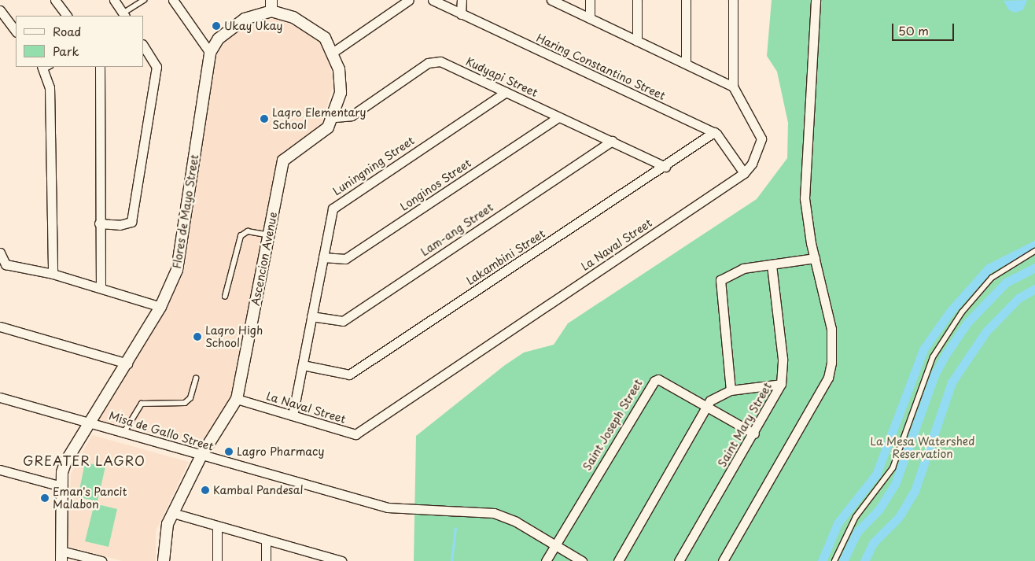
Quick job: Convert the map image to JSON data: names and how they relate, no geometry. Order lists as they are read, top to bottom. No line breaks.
{"streets":{"street":["Haring Constantino Street","Kudyapi Street","Luningning Street","Longinos Street","Flores de Mayo Street","Lam-ang Street","La Naval Street","Lakambini Street","Ascencion Avenue","Saint Joseph Street","Saint Mary Street","Misa de Gallo Street"]},"crossings":[["Haring Constantino Street","La Naval Street"],["Haring Constantino Street","Lakambini Street"],["Kudyapi Street","Luningning Street"],["Kudyapi Street","Longinos Street"],["Kudyapi Street","Lam-ang Street"],["Kudyapi Street","Lakambini Street"],["Kudyapi Street","Ascencion Avenue"],["Luningning Street","Longinos Street"],["Luningning Street","Lam-ang Street"],["Luningning Street","La Naval Street"],["Luningning Street","Lakambini Street"],["Flores de Mayo Street","Misa de Gallo Street"],["La Naval Street","Ascencion Avenue"],["Ascencion Avenue","Misa de Gallo Street"],["Saint Joseph Street","Saint Mary Street"],["Saint Joseph Street","Misa de Gallo Street"]],"districts":["GREATER LAGRO"],"parks":["La Mesa Watershed Reservation"],"places":["Ukay Ukay","Lagro Elementary School","Lagro High School","Lagro Pharmacy","Kambal Pandesal","Eman's Pancit Malabon"],"legend":["Road","Park"],"scale_bar":"50 m"}
